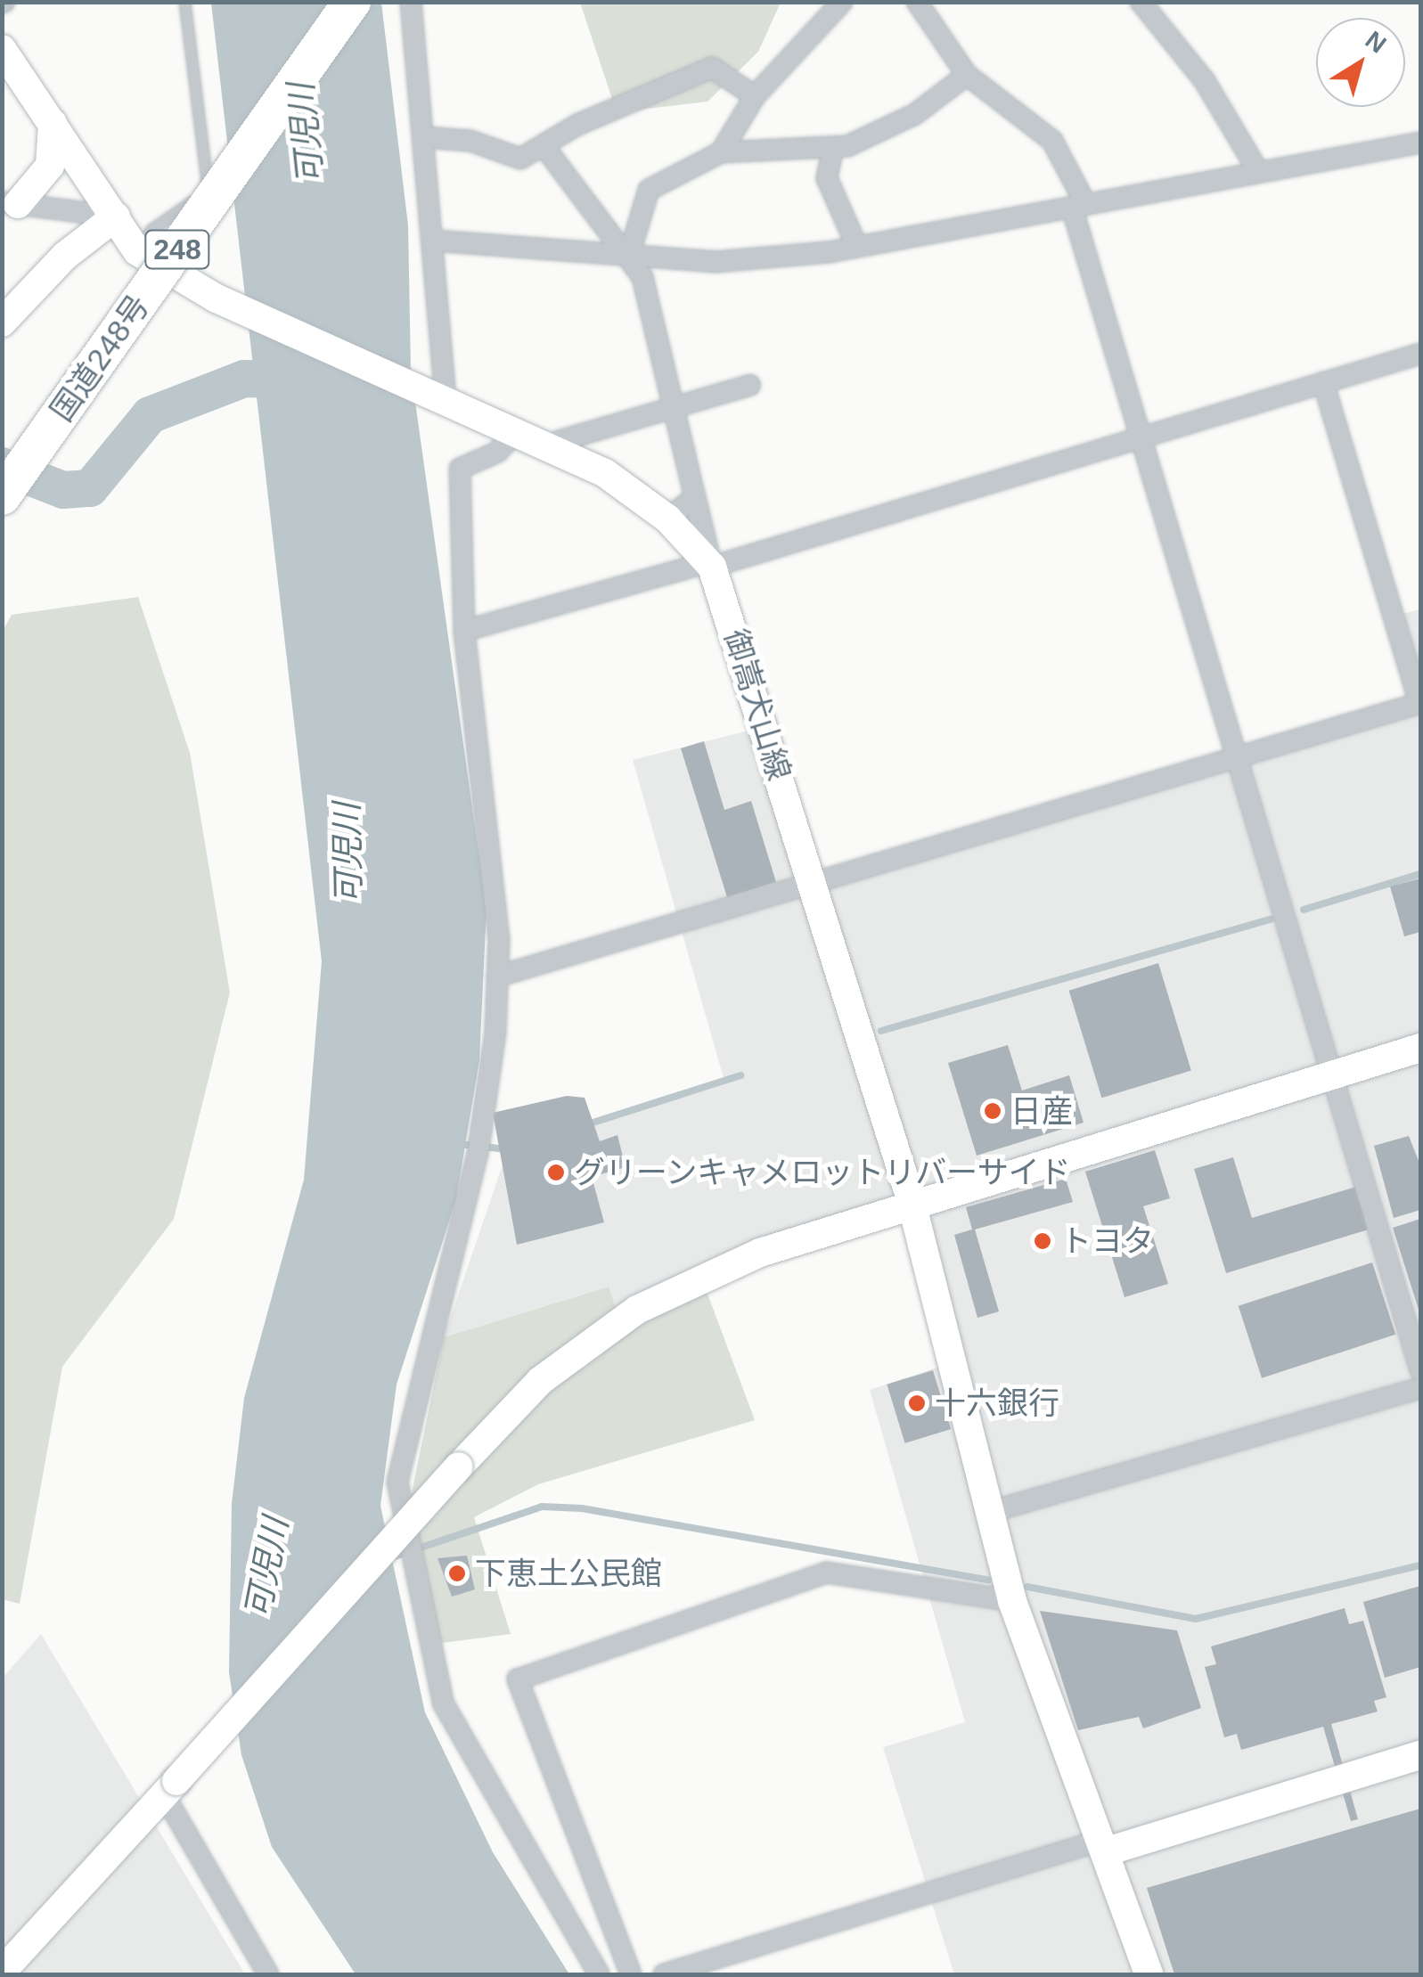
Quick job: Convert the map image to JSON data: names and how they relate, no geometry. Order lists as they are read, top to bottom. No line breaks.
{"streets":{"highway":["248","国道248号"],"street":["御嵩犬山線"]},"water":["可児川"],"places":["日産","グリーンキャメロットリバーサイド","トヨタ","十六銀行","下恵土公民館"],"north":"top right"}
